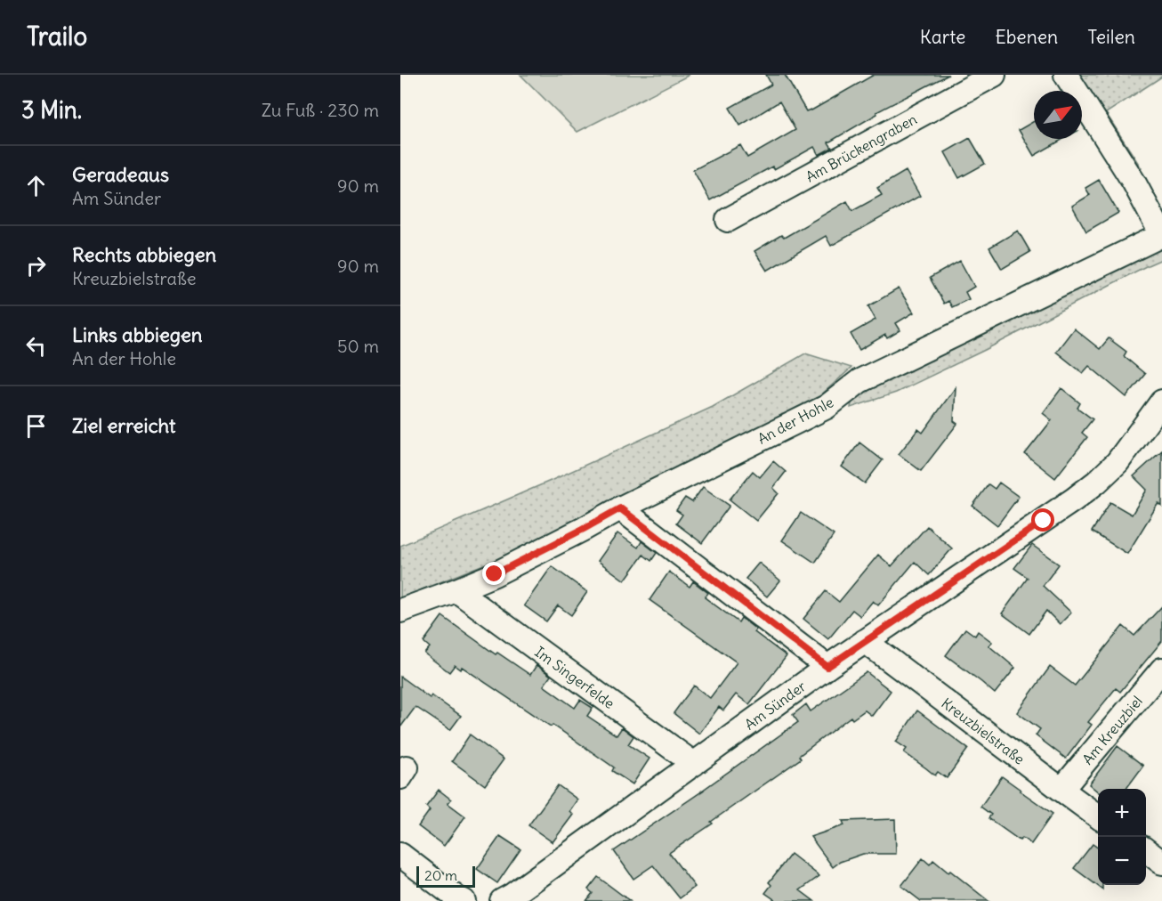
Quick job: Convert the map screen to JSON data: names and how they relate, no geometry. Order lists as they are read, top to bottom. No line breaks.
{"streets":{"street":["Am Brückengraben","An der Hohle","Im Singerfelde","Am Sünder","Am Kreuzbiel","Kreuzbielstraße"]},"crossings":[["An der Hohle","Im Singerfelde"],["Im Singerfelde","Am Sünder"],["Am Sünder","Kreuzbielstraße"],["Am Kreuzbiel","Kreuzbielstraße"]],"scale_bar":"20 m","north":"top right","page":{"header":"Trailo","nav":["Karte","Ebenen","Teilen"],"heading":["3 Min.","Zu Fuß · 230 m"],"list":[["Geradeaus","Am Sünder","90 m"],["Rechts abbiegen","Kreuzbielstraße","90 m"],["Links abbiegen","An der Hohle","50 m"],"Ziel erreicht"],"map_buttons":["+","−"],"scale":"20 m"}}
